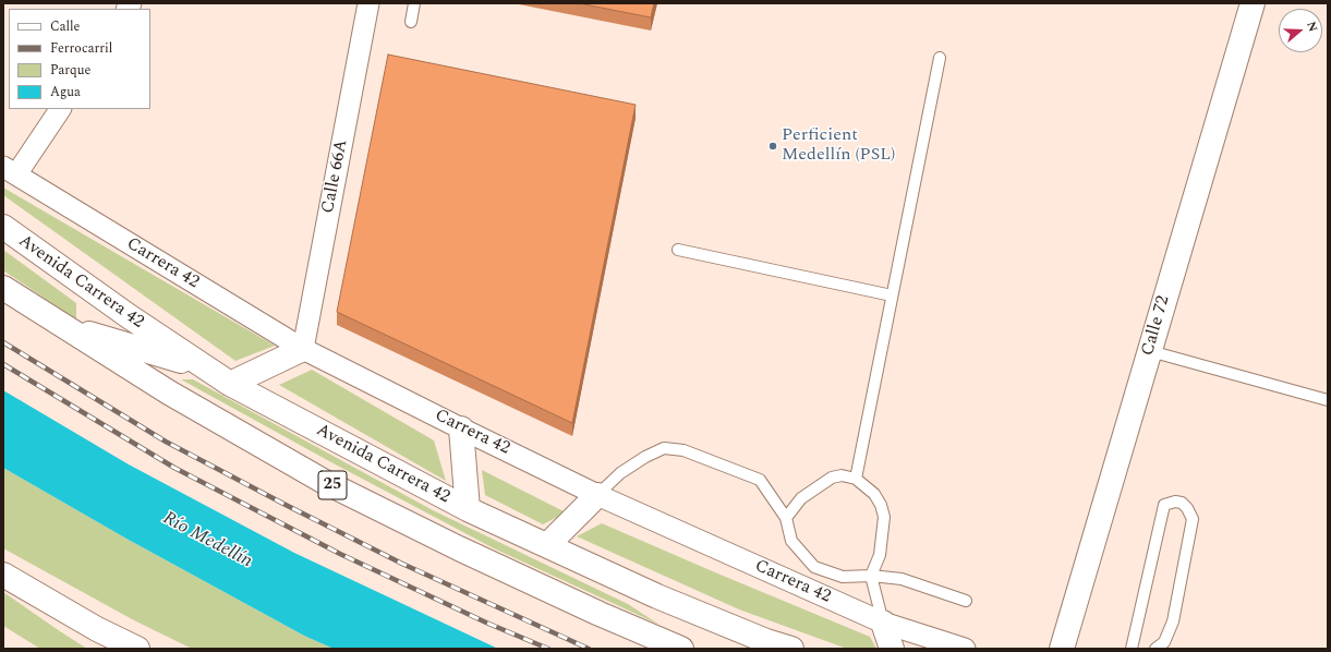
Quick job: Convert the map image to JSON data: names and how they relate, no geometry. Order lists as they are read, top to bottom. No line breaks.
{"streets":{"main road":["Avenida Carrera 42","Calle 72","25"],"street":["Calle 66A","Carrera 42"]},"crossings":[["Calle 66A","Carrera 42"]],"water":["Río Medellín"],"places":["Perficient Medellín (PSL)"],"legend":["Calle","Ferrocarril","Parque","Agua"],"north":"right"}
